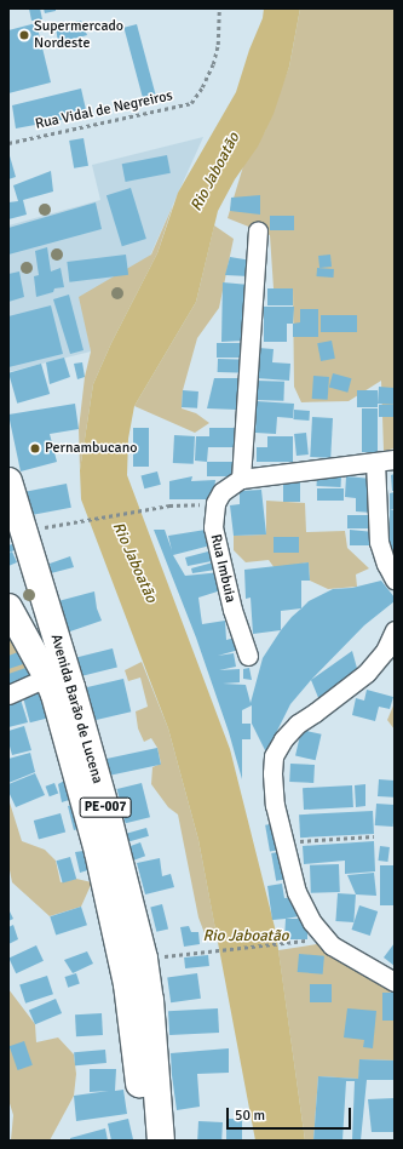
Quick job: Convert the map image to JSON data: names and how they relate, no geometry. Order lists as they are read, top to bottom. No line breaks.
{"streets":{"main road":["Avenida Barão de Lucena","PE-007"],"street":["Rua Imbuia"],"path":["Rua Vidal de Negreiros"]},"water":["Rio Jaboatão"],"places":["Supermercado Nordeste","Pernambucano"],"scale_bar":"50 m"}
